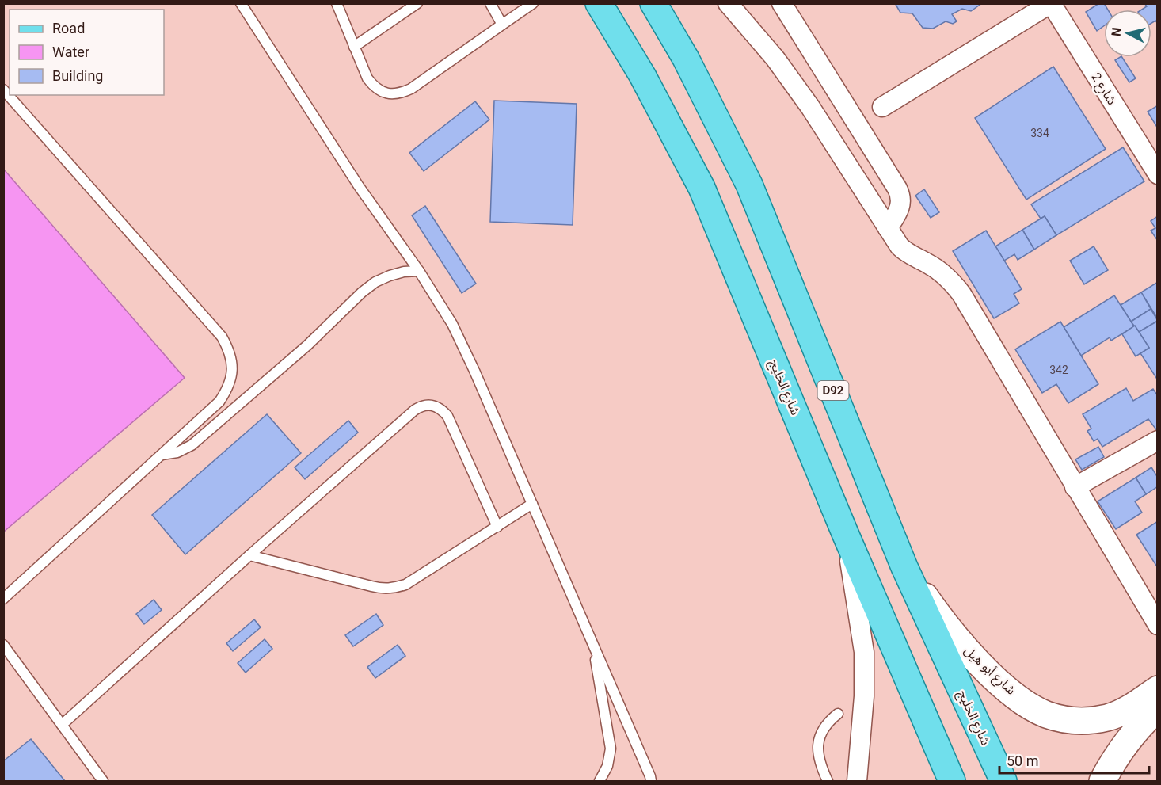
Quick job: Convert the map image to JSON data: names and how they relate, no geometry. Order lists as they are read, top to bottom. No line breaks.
{"streets":{"main road":["شارع الخليج","D92","شارع أبو هيل"],"street":["شارع 2"]},"crossings":[["شارع الخليج","شارع أبو هيل"]],"house_numbers":["334","342"],"legend":["Road","Water","Building"],"scale_bar":"50 m","north":"left"}
